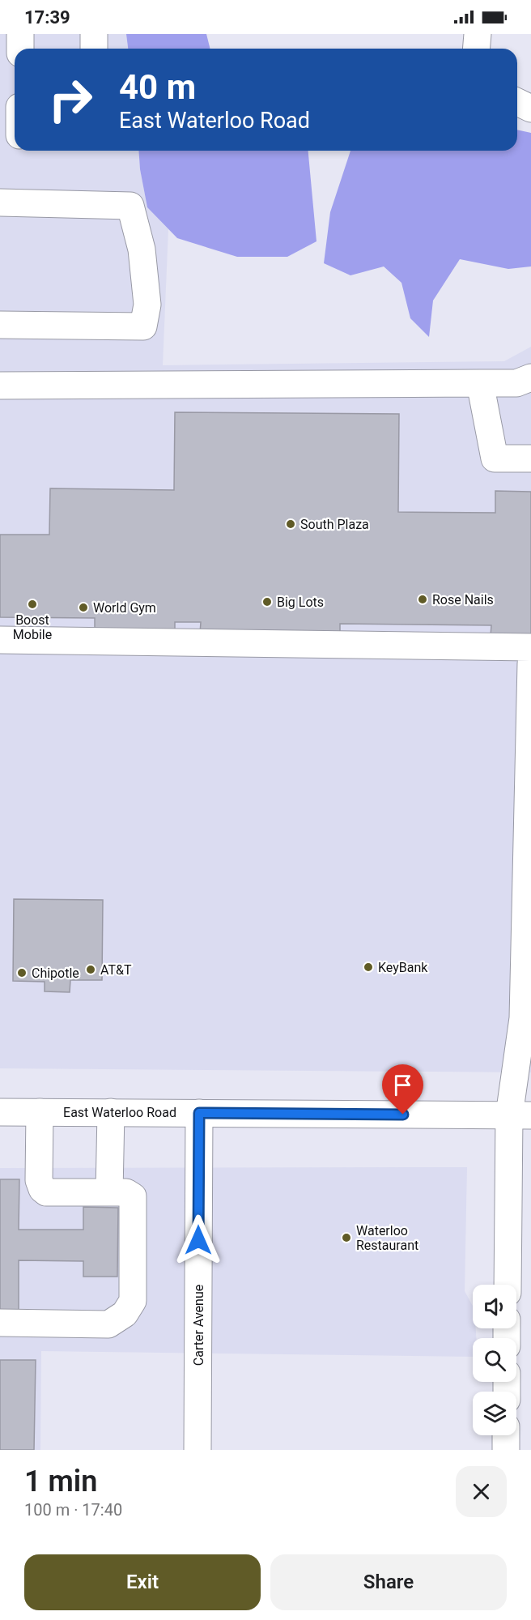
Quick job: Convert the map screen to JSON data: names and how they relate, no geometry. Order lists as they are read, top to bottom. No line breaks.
{"streets":{"street":["East Waterloo Road","Carter Avenue"]},"crossings":[["East Waterloo Road","Carter Avenue"]],"places":["South Plaza","Rose Nails","Big Lots","Boost Mobile","World Gym","KeyBank","AT&T","Chipotle","Waterloo Restaurant"],"page":{"status":"17:39","turn":["40 m","East Waterloo Road"],"heading":["1 min","100 m · 17:40"],"buttons":["Exit","Share"]}}
